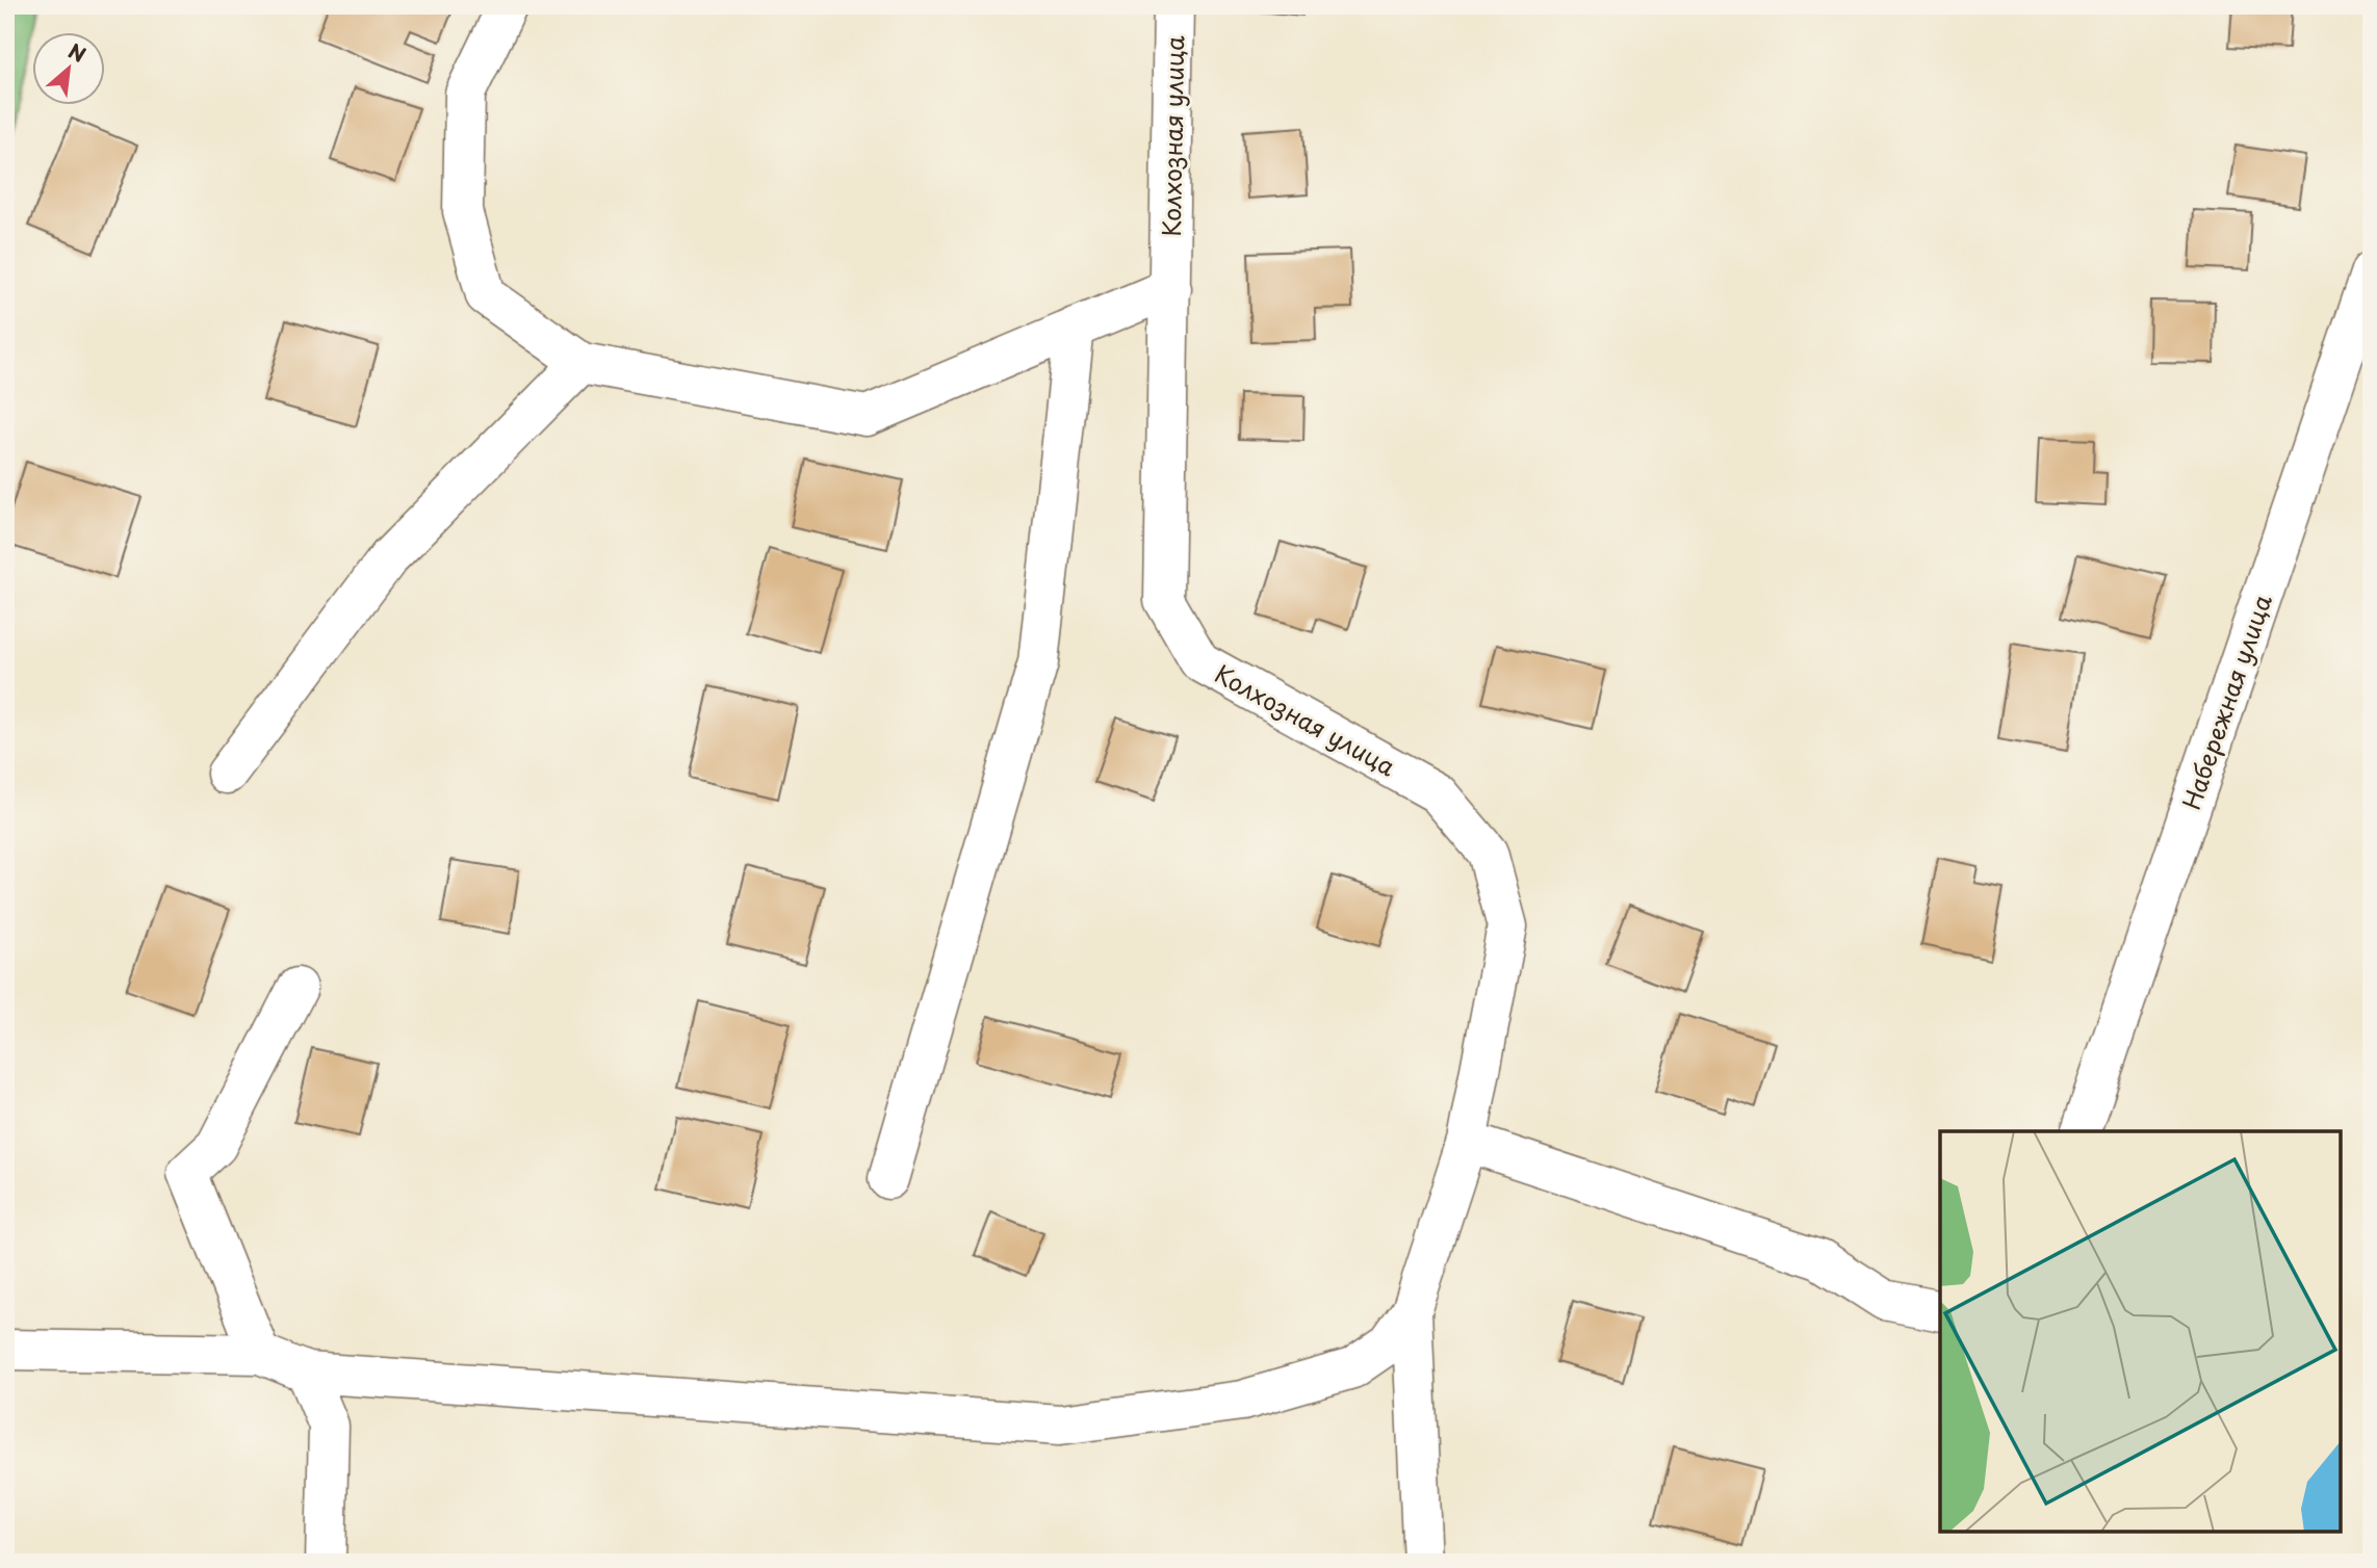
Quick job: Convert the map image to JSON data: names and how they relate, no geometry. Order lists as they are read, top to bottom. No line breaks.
{"streets":{"street":["Колхозная улица","Набережная улица"]},"north":"top right"}
